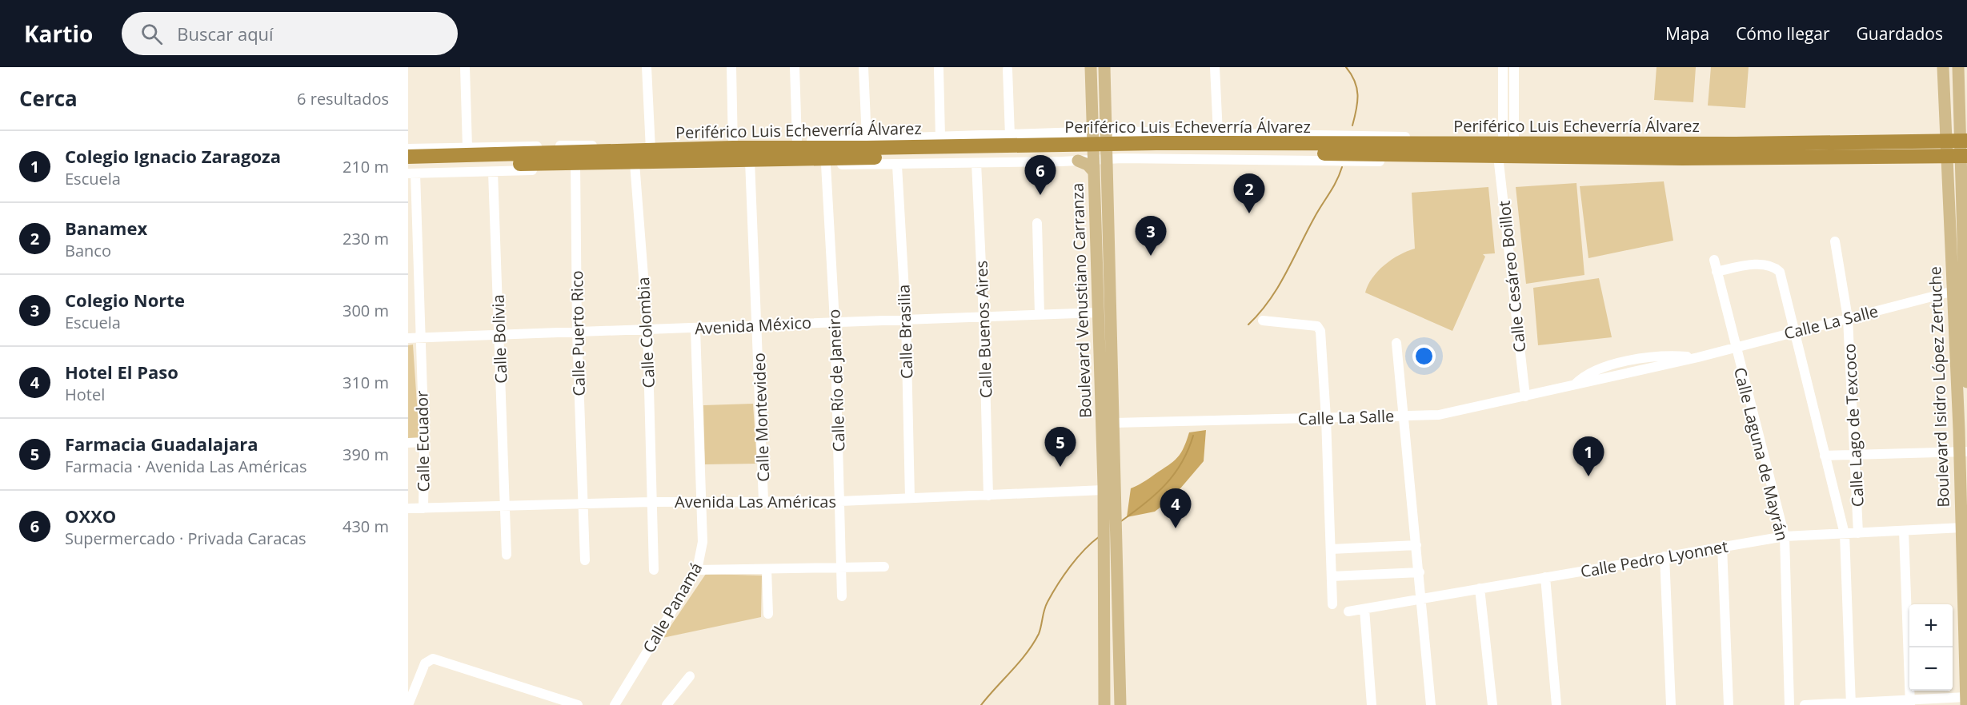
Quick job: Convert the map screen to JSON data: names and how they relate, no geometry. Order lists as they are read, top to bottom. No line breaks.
{"streets":{"highway":["Periférico Luis Echeverría Álvarez"],"main road":["Boulevard Venustiano Carranza","Boulevard Isidro López Zertuche"],"street":["Calle Cesáreo Boillot","Calle La Salle","Avenida México","Calle Buenos Aires","Calle Brasilia","Calle Colombia","Calle Puerto Rico","Calle Bolivia","Calle Río de Janeiro","Calle Montevideo","Calle Lago de Texcoco","Calle Ecuador","Calle Laguna de Mayrán","Avenida Las Américas","Calle Pedro Lyonnet","Calle Panamá"]},"crossings":[["Periférico Luis Echeverría Álvarez","Calle Cesáreo Boillot"],["Periférico Luis Echeverría Álvarez","Boulevard Venustiano Carranza"],["Periférico Luis Echeverría Álvarez","Calle Buenos Aires"],["Periférico Luis Echeverría Álvarez","Calle Brasilia"],["Periférico Luis Echeverría Álvarez","Calle Colombia"],["Periférico Luis Echeverría Álvarez","Calle Puerto Rico"],["Periférico Luis Echeverría Álvarez","Calle Río de Janeiro"],["Periférico Luis Echeverría Álvarez","Boulevard Isidro López Zertuche"],["Periférico Luis Echeverría Álvarez","Calle Montevideo"],["Periférico Luis Echeverría Álvarez","Calle Ecuador"],["Calle Cesáreo Boillot","Calle La Salle"],["Boulevard Venustiano Carranza","Calle La Salle"],["Boulevard Venustiano Carranza","Avenida México"],["Boulevard Venustiano Carranza","Avenida Las Américas"],["Calle La Salle","Boulevard Isidro López Zertuche"],["Calle La Salle","Calle Lago de Texcoco"],["Calle La Salle","Calle Laguna de Mayrán"],["Avenida México","Calle Buenos Aires"],["Avenida México","Calle Brasilia"],["Avenida México","Calle Colombia"],["Avenida México","Calle Puerto Rico"],["Avenida México","Calle Bolivia"],["Avenida México","Calle Río de Janeiro"],["Avenida México","Calle Montevideo"],["Avenida México","Calle Ecuador"],["Avenida México","Calle Panamá"],["Calle Buenos Aires","Avenida Las Américas"],["Calle Brasilia","Avenida Las Américas"],["Calle Colombia","Avenida Las Américas"],["Calle Puerto Rico","Avenida Las Américas"],["Calle Bolivia","Avenida Las Américas"],["Calle Río de Janeiro","Avenida Las Américas"],["Boulevard Isidro López Zertuche","Calle Pedro Lyonnet"],["Calle Montevideo","Avenida Las Américas"],["Calle Lago de Texcoco","Calle Pedro Lyonnet"],["Calle Ecuador","Avenida Las Américas"],["Calle Laguna de Mayrán","Calle Pedro Lyonnet"],["Avenida Las Américas","Calle Panamá"]],"page":{"header":"Kartio","search":"Buscar aquí","nav":["Mapa","Cómo llegar","Guardados"],"heading":["Cerca","6 resultados"],"list":[{"mark":"1","name":"Colegio Ignacio Zaragoza","note":"Escuela","value":"210 m"},{"mark":"2","name":"Banamex","note":"Banco","value":"230 m"},{"mark":"3","name":"Colegio Norte","note":"Escuela","value":"300 m"},{"mark":"4","name":"Hotel El Paso","note":"Hotel","value":"310 m"},{"mark":"5","name":"Farmacia Guadalajara","note":"Farmacia · Avenida Las Américas","value":"390 m"},{"mark":"6","name":"OXXO","note":"Supermercado · Privada Caracas","value":"430 m"}],"pins":["6","2","3","5","1","4"],"map_buttons":["+","−"]}}
